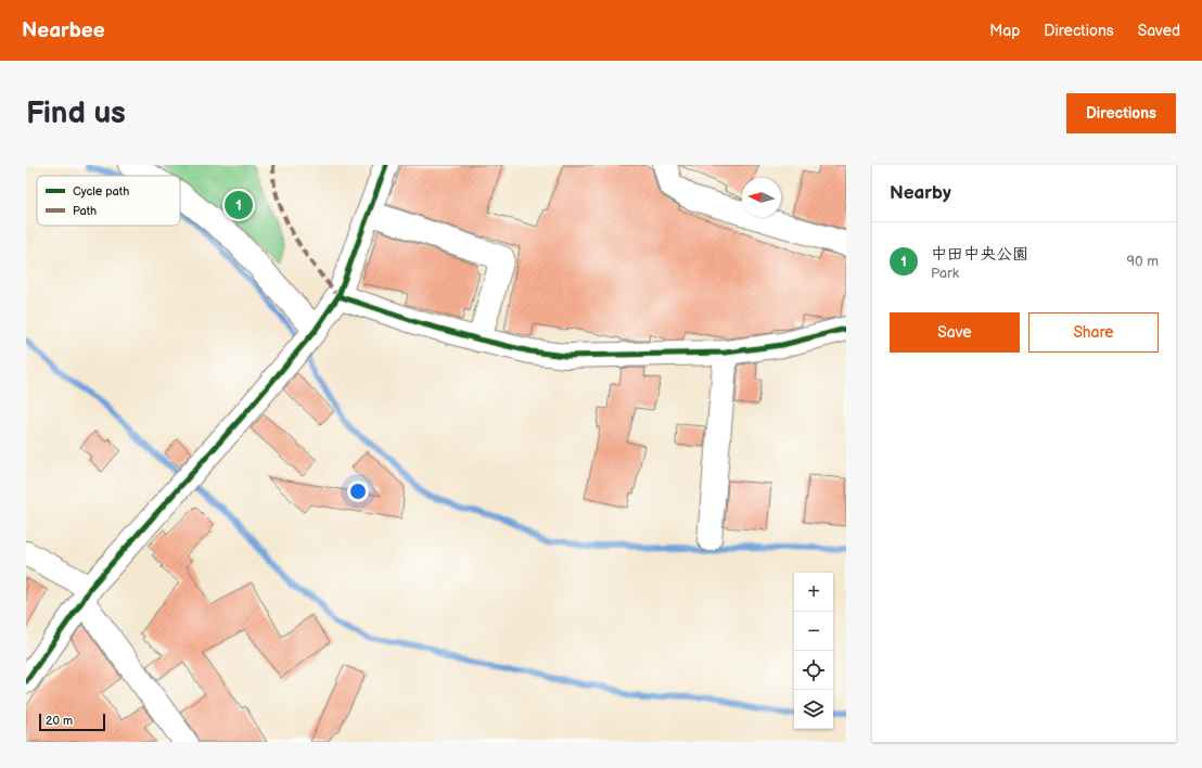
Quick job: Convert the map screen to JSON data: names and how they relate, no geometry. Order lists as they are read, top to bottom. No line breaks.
{"legend":["Cycle path","Path"],"scale_bar":"20 m","north":"left","page":{"header":"Nearbee","nav":["Map","Directions","Saved"],"buttons":["Directions",["Save","Share"]],"title":"Find us","heading":"Nearby","pins":"1","list":[{"mark":"1","name":"中田中央公園","note":"Park","value":"90 m"}],"map_buttons":["+","−"],"scale":"20 m"}}
